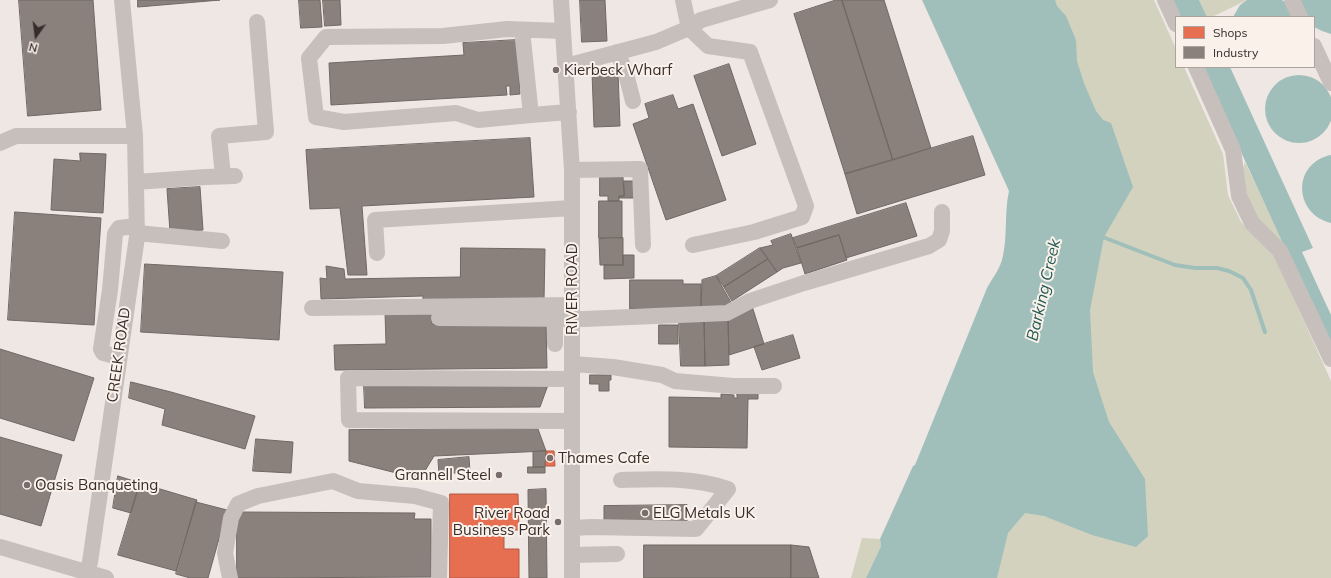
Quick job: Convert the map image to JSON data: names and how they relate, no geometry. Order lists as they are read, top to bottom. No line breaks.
{"streets":{"street":["RIVER ROAD","CREEK ROAD"]},"water":["Barking Creek"],"places":["Kierbeck Wharf","Thames Cafe","Grannell Steel","Oasis Banqueting","ELG Metals UK","River Road Business Park"],"legend":["Shops","Industry"],"north":"bottom"}
